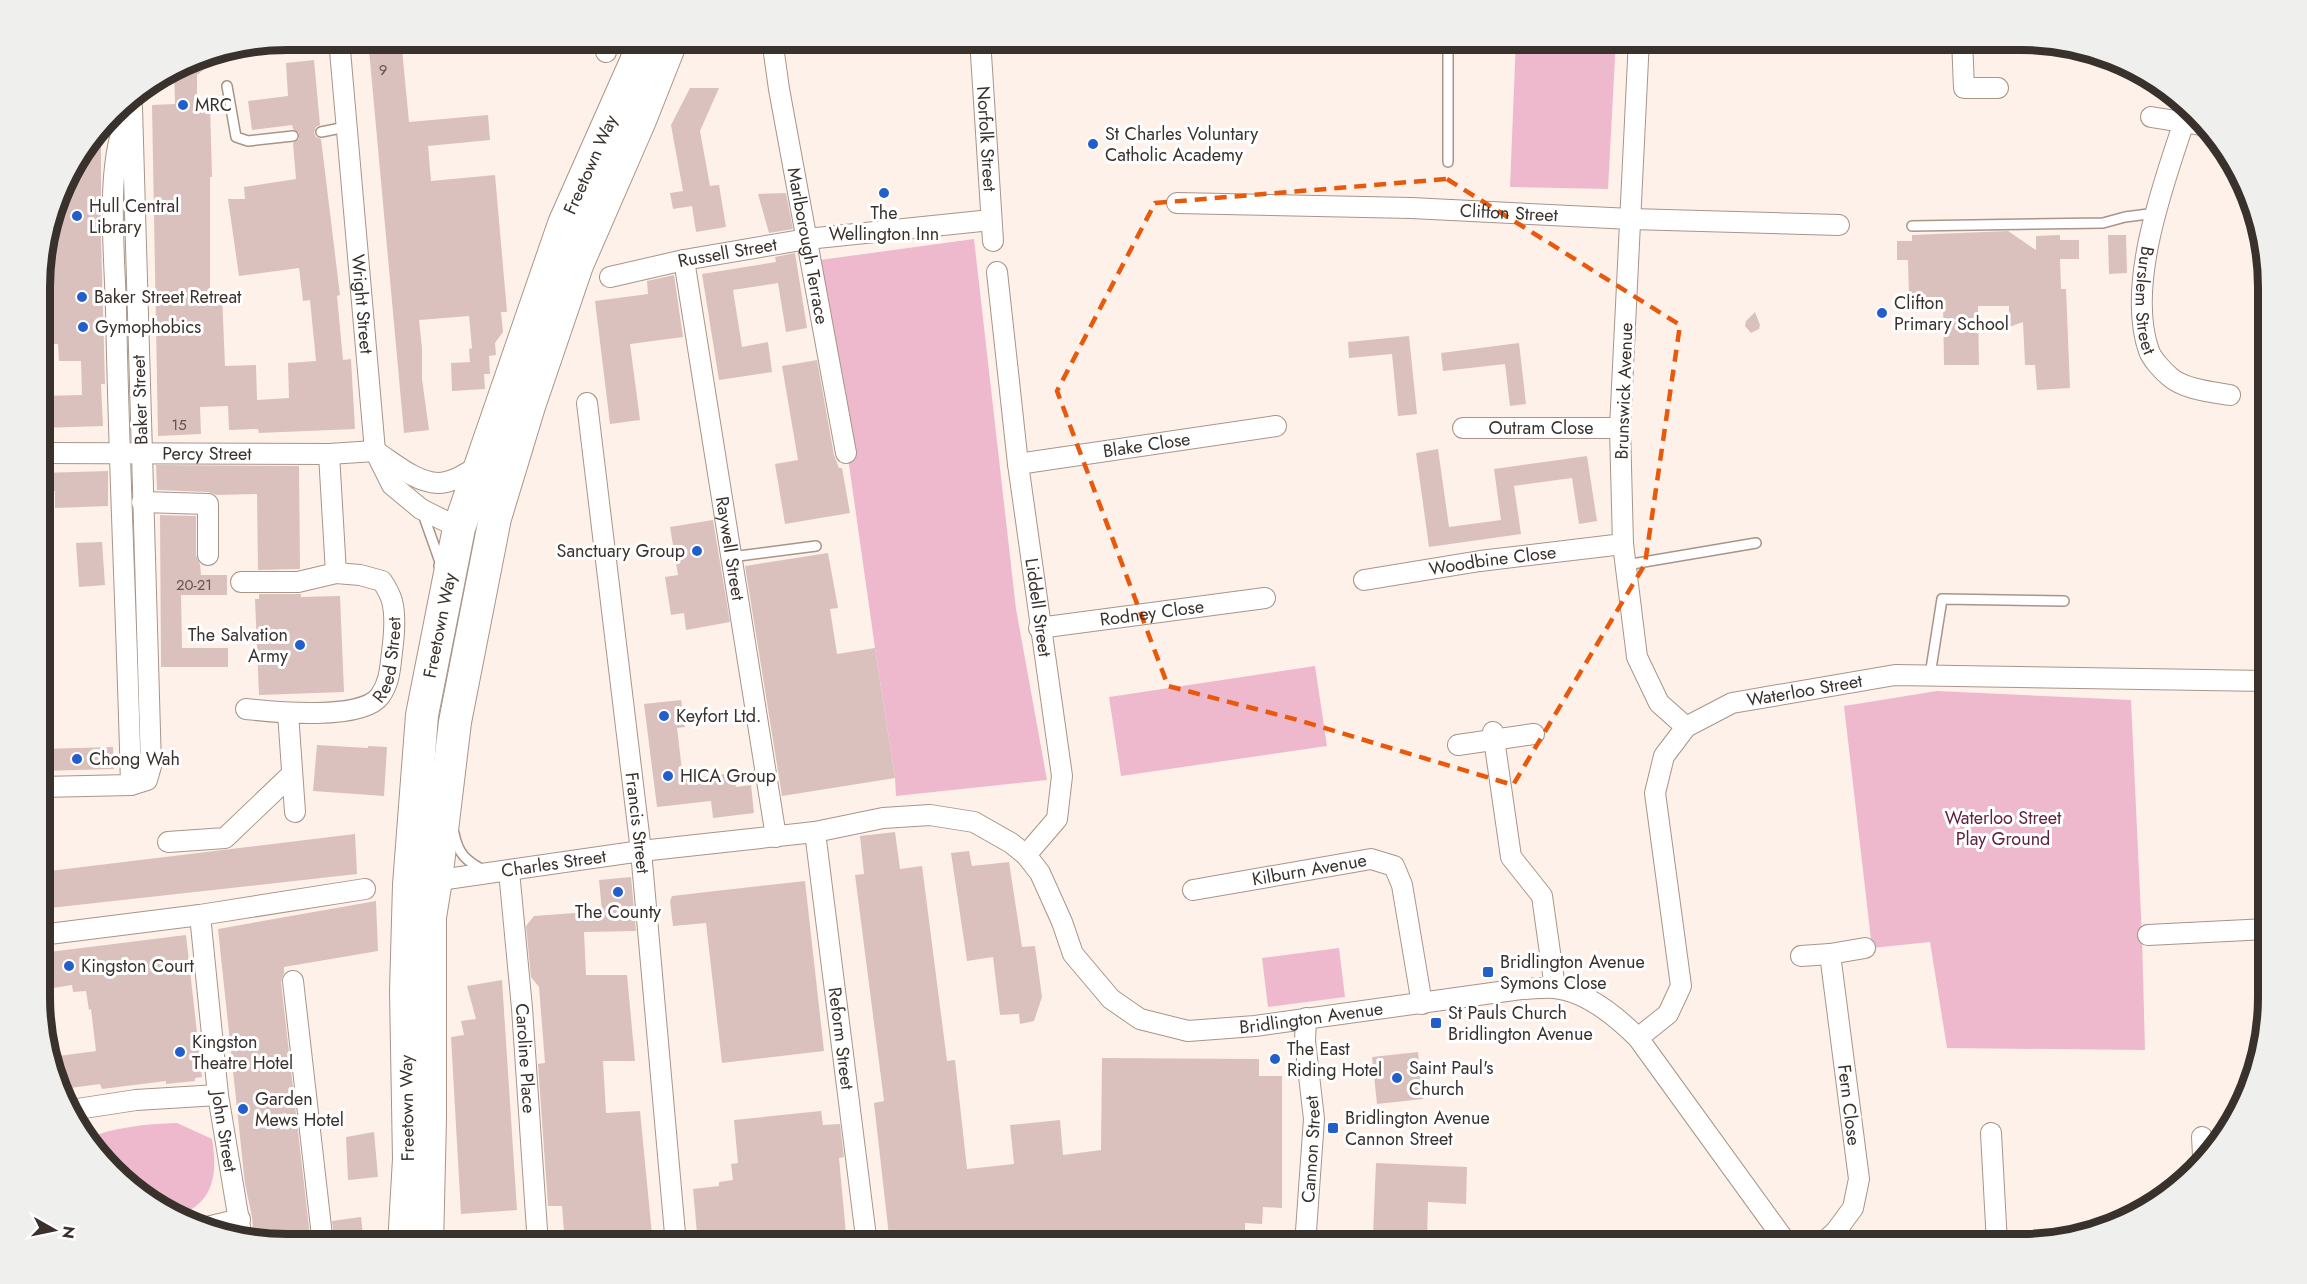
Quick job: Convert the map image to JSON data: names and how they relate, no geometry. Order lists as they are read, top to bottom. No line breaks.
{"streets":{"highway":["Freetown Way"],"street":["Norfolk Street","Clifton Street","Marlborough Terrace","Russell Street","Burslem Street","Wright Street","Brunswick Avenue","Baker Street","Outram Close","Blake Close","Percy Street","Raywell Street","Woodbine Close","Liddell Street","Rodney Close","Reed Street","Waterloo Street","Francis Street","Charles Street","Kilburn Avenue","Bridlington Avenue","Reform Street","Caroline Place","Fern Close","John Street","Cannon Street"]},"crossings":[["Norfolk Street","Russell Street"],["Freetown Way","Wright Street"],["Freetown Way","Charles Street"],["Clifton Street","Brunswick Avenue"],["Marlborough Terrace","Russell Street"],["Russell Street","Raywell Street"],["Wright Street","Percy Street"],["Brunswick Avenue","Outram Close"],["Brunswick Avenue","Woodbine Close"],["Brunswick Avenue","Waterloo Street"],["Baker Street","Percy Street"],["Blake Close","Liddell Street"],["Raywell Street","Charles Street"],["Liddell Street","Rodney Close"],["Liddell Street","Bridlington Avenue"],["Waterloo Street","Bridlington Avenue"],["Francis Street","Charles Street"],["Charles Street","Bridlington Avenue"],["Charles Street","Reform Street"],["Charles Street","Caroline Place"],["Kilburn Avenue","Bridlington Avenue"],["Bridlington Avenue","Reform Street"],["Bridlington Avenue","Cannon Street"]],"parks":["Waterloo Street Play Ground"],"places":{"other":["MRC","St Charles Voluntary Catholic Academy","The Wellington Inn","Hull Central Library","Baker Street Retreat","Clifton Primary School","Gymophobics","Sanctuary Group","The Salvation Army","Keyfort Ltd.","Chong Wah","HICA Group","The County","Kingston Court","Kingston Theatre Hotel","The East Riding Hotel","Saint Paul's Church","Garden Mews Hotel"],"transit":["Bridlington Avenue Symons Close","St Pauls Church Bridlington Avenue","Bridlington Avenue Cannon Street"]},"house_numbers":["9","15","20-21"],"north":"right"}
